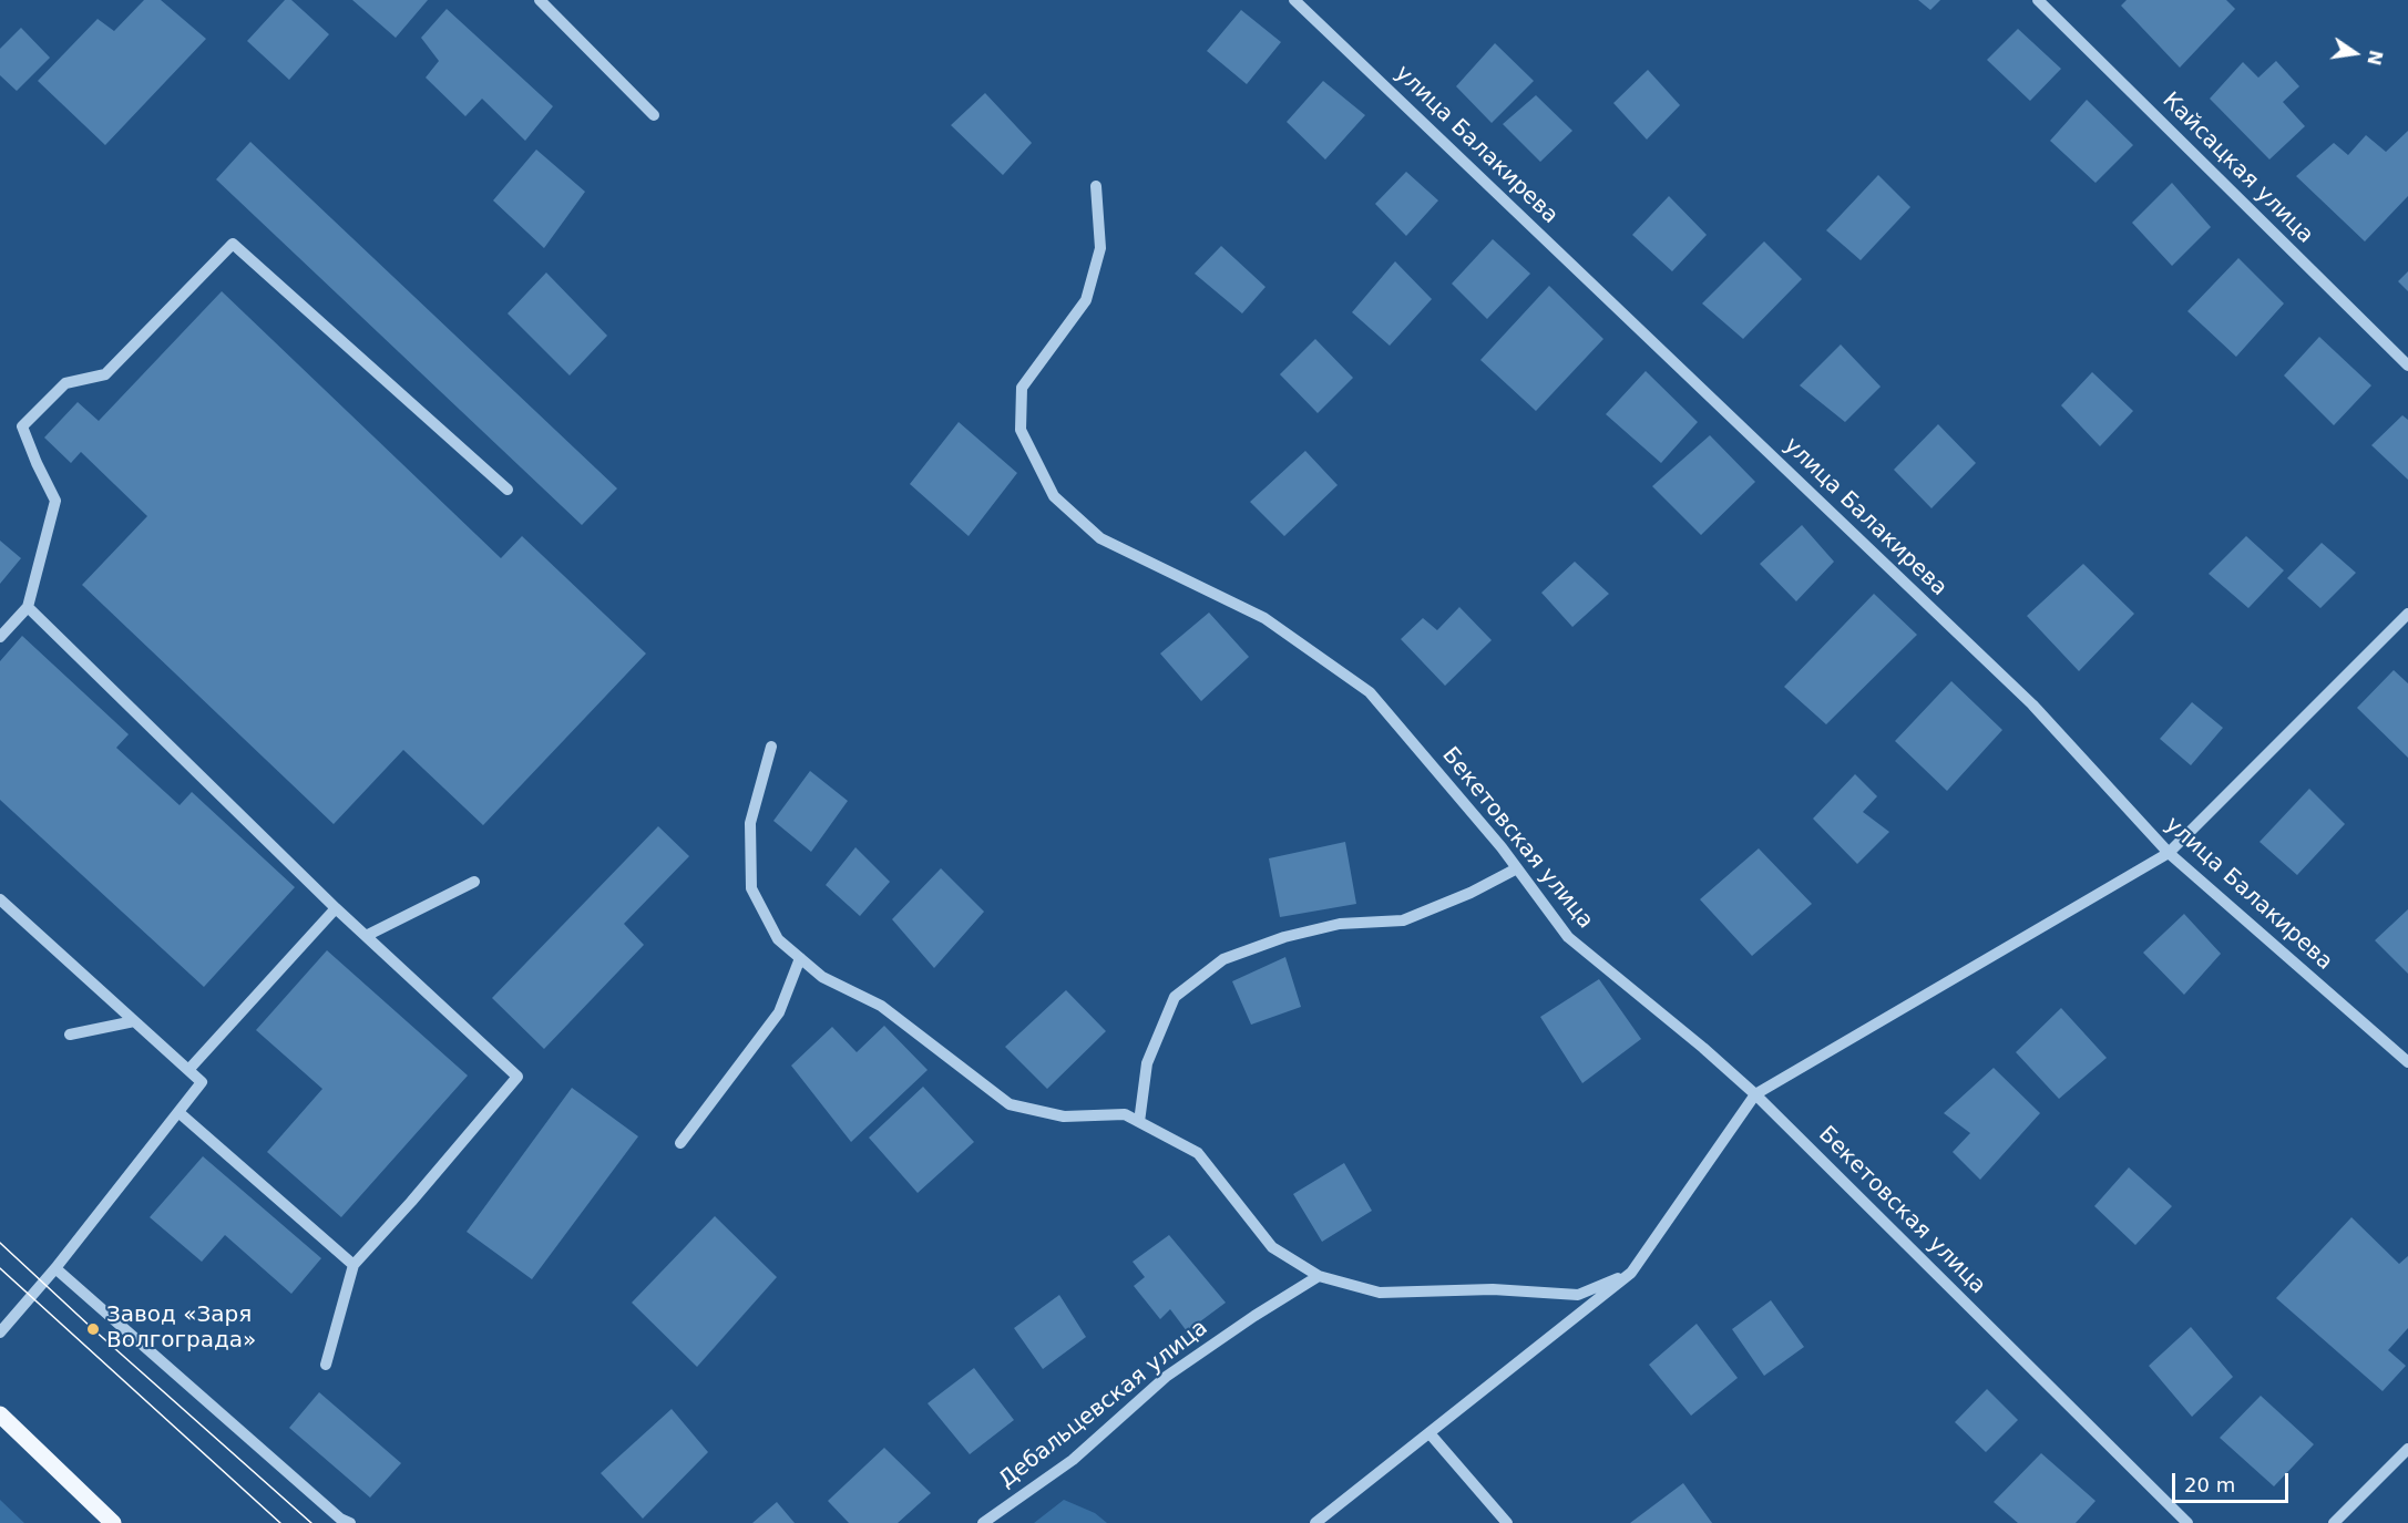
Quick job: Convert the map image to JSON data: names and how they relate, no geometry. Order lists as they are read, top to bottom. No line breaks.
{"streets":{"street":["улица Балакирева","Кайсацкая улица","Бекетовская улица","Дебальцевская улица"]},"places":["Завод «Заря Волгограда»"],"scale_bar":"20 m","north":"right"}
